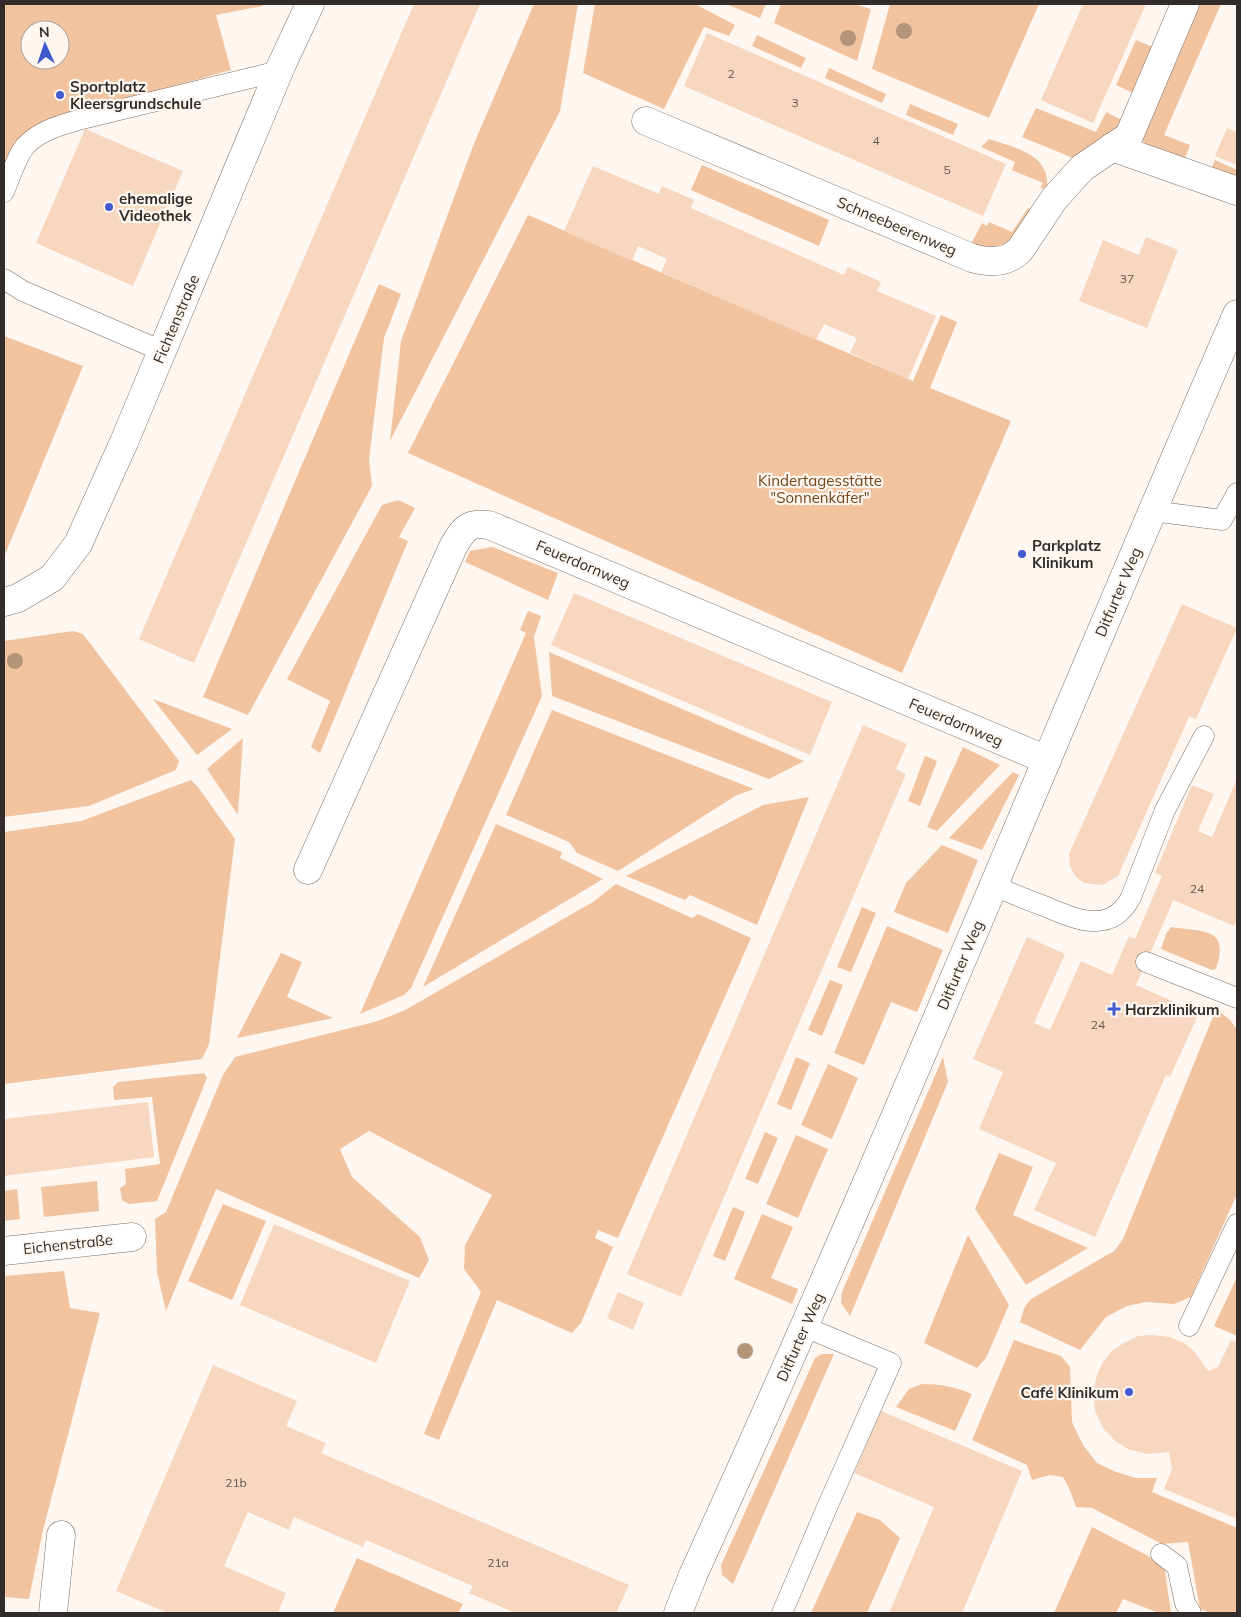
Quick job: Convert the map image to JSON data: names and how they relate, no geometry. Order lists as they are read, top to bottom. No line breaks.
{"streets":{"street":["Schneebeerenweg","Fichtenstraße","Feuerdornweg","Ditfurter Weg","Eichenstraße"]},"crossings":[["Feuerdornweg","Ditfurter Weg"]],"parks":["Kindertagesstätte \"Sonnenkäfer\""],"places":{"other":["Sportplatz Kleersgrundschule","ehemalige Videothek","Parkplatz Klinikum","Café Klinikum"],"health":["Harzklinikum"]},"house_numbers":["2","3","4","5","37","24","24","21b","21a"],"north":"top"}
